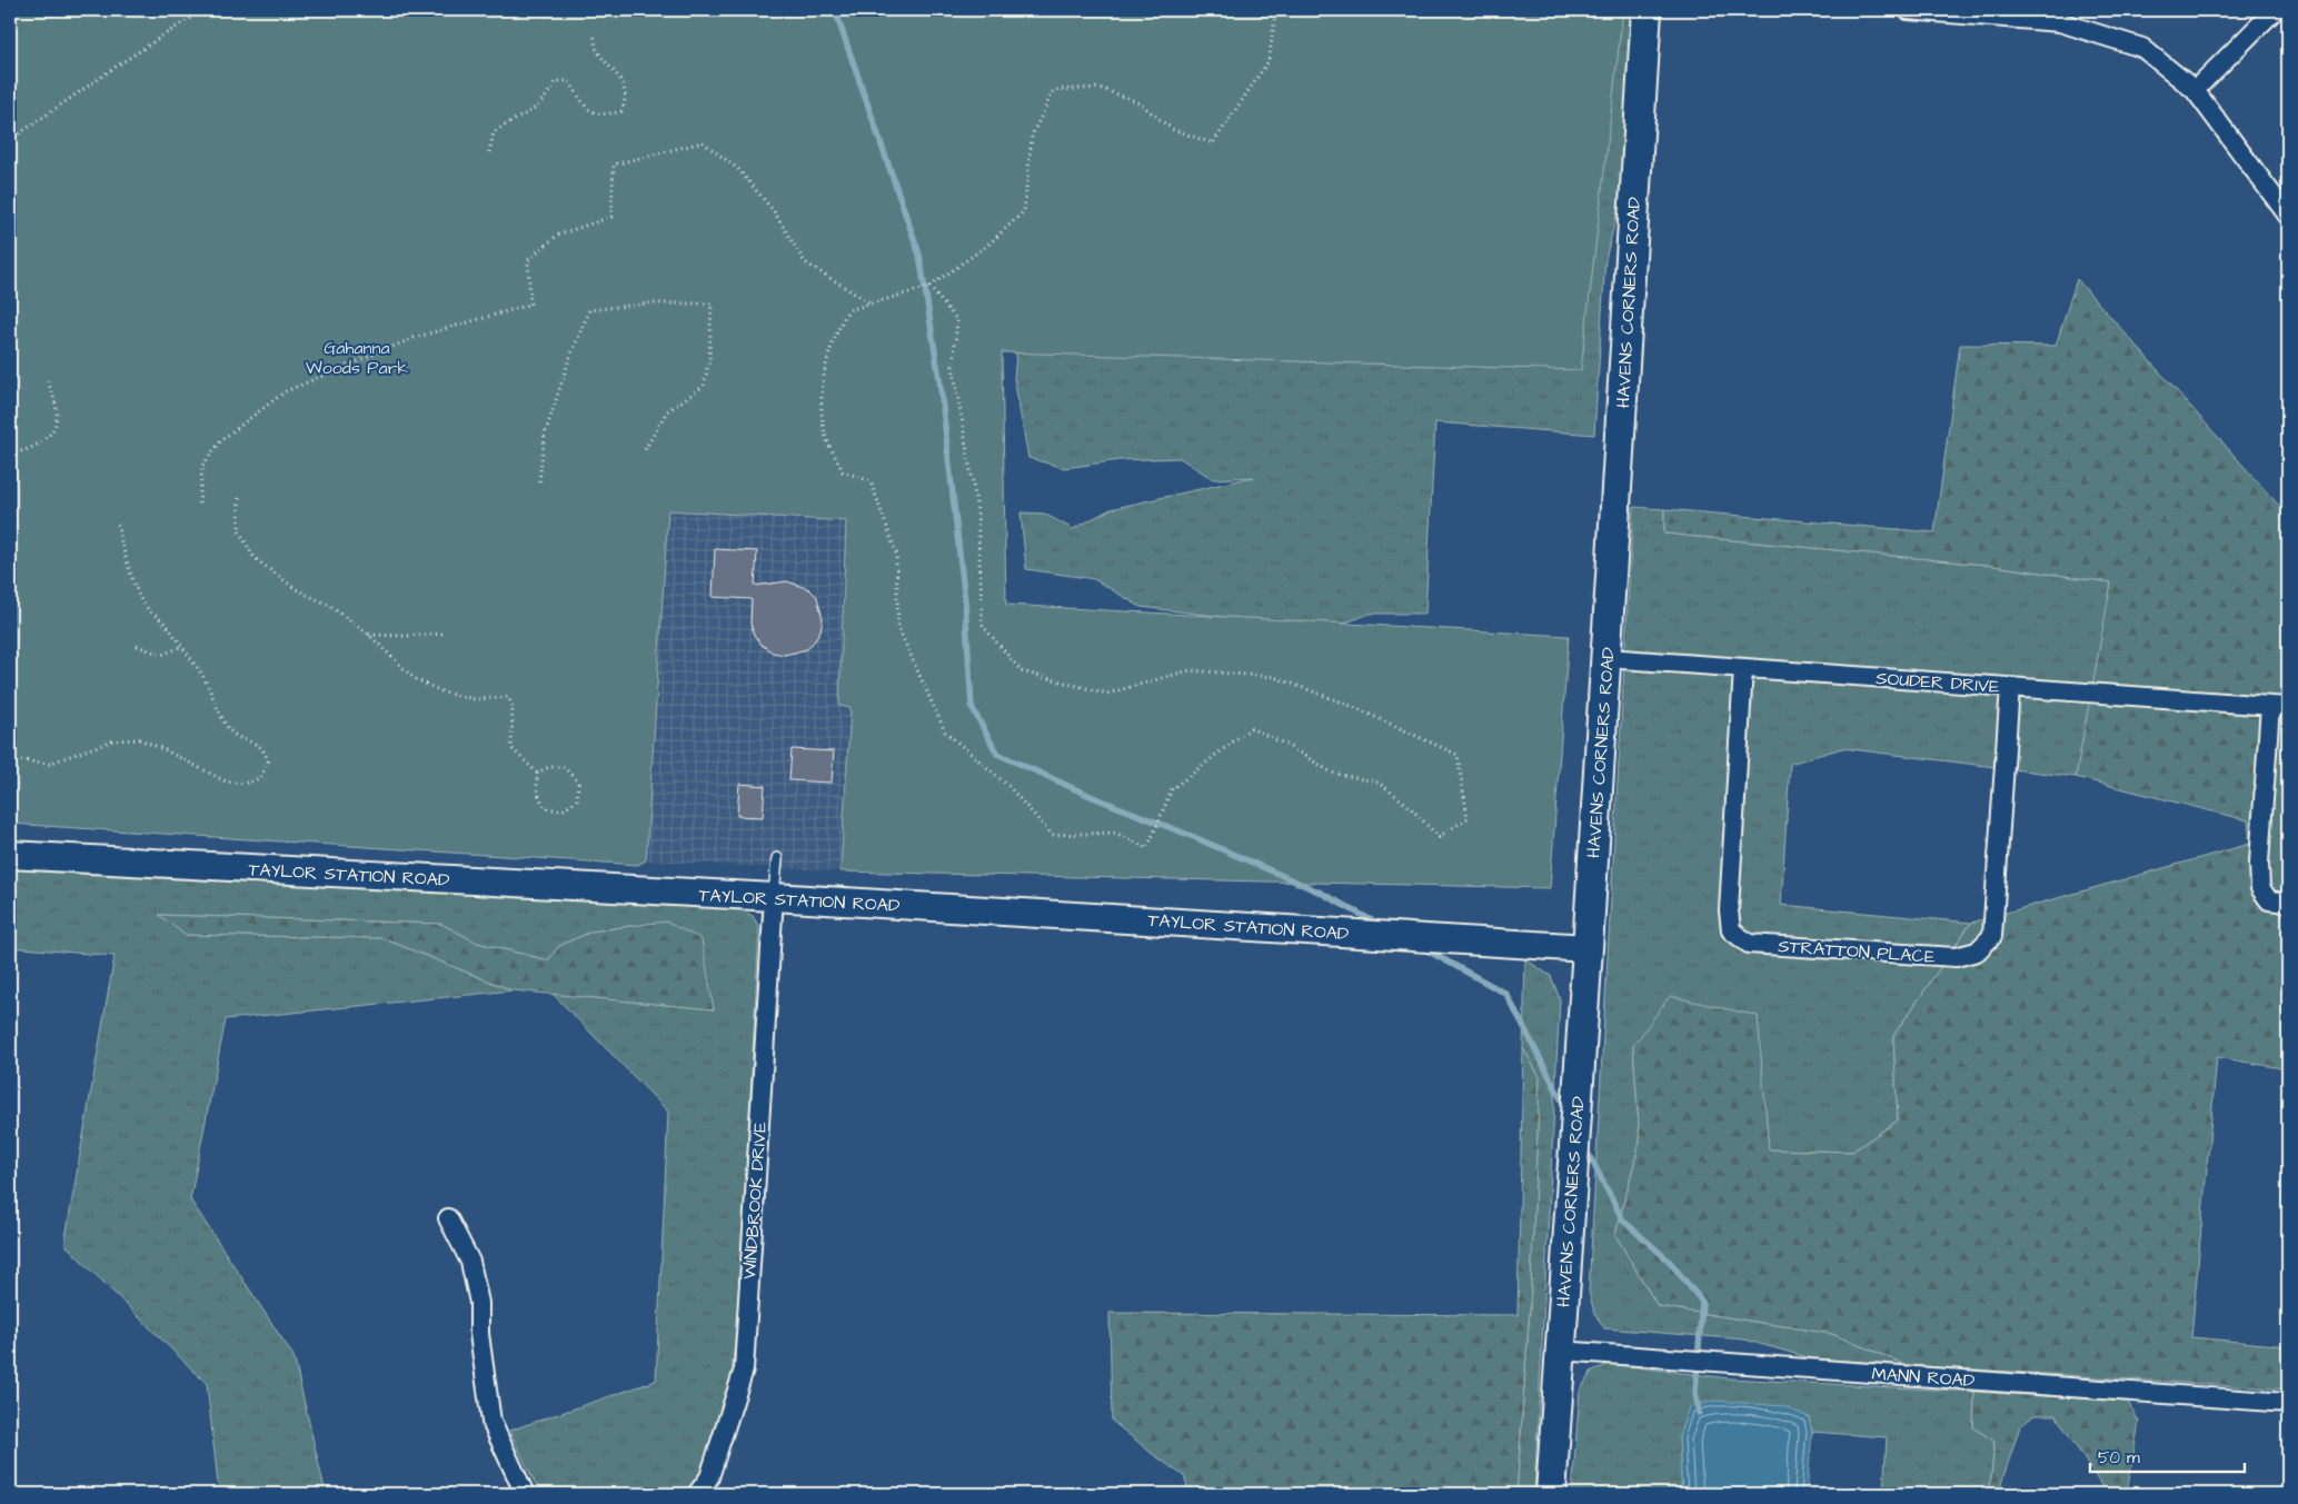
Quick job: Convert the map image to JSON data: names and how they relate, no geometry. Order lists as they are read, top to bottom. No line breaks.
{"streets":{"main road":["HAVENS CORNERS ROAD","TAYLOR STATION ROAD"],"street":["SOUDER DRIVE","STRATTON PLACE","WINDBROOK DRIVE","MANN ROAD"]},"crossings":[["HAVENS CORNERS ROAD","SOUDER DRIVE"],["HAVENS CORNERS ROAD","TAYLOR STATION ROAD"],["HAVENS CORNERS ROAD","MANN ROAD"],["SOUDER DRIVE","STRATTON PLACE"],["TAYLOR STATION ROAD","WINDBROOK DRIVE"]],"parks":["Gahanna Woods Park"],"scale_bar":"50 m"}
